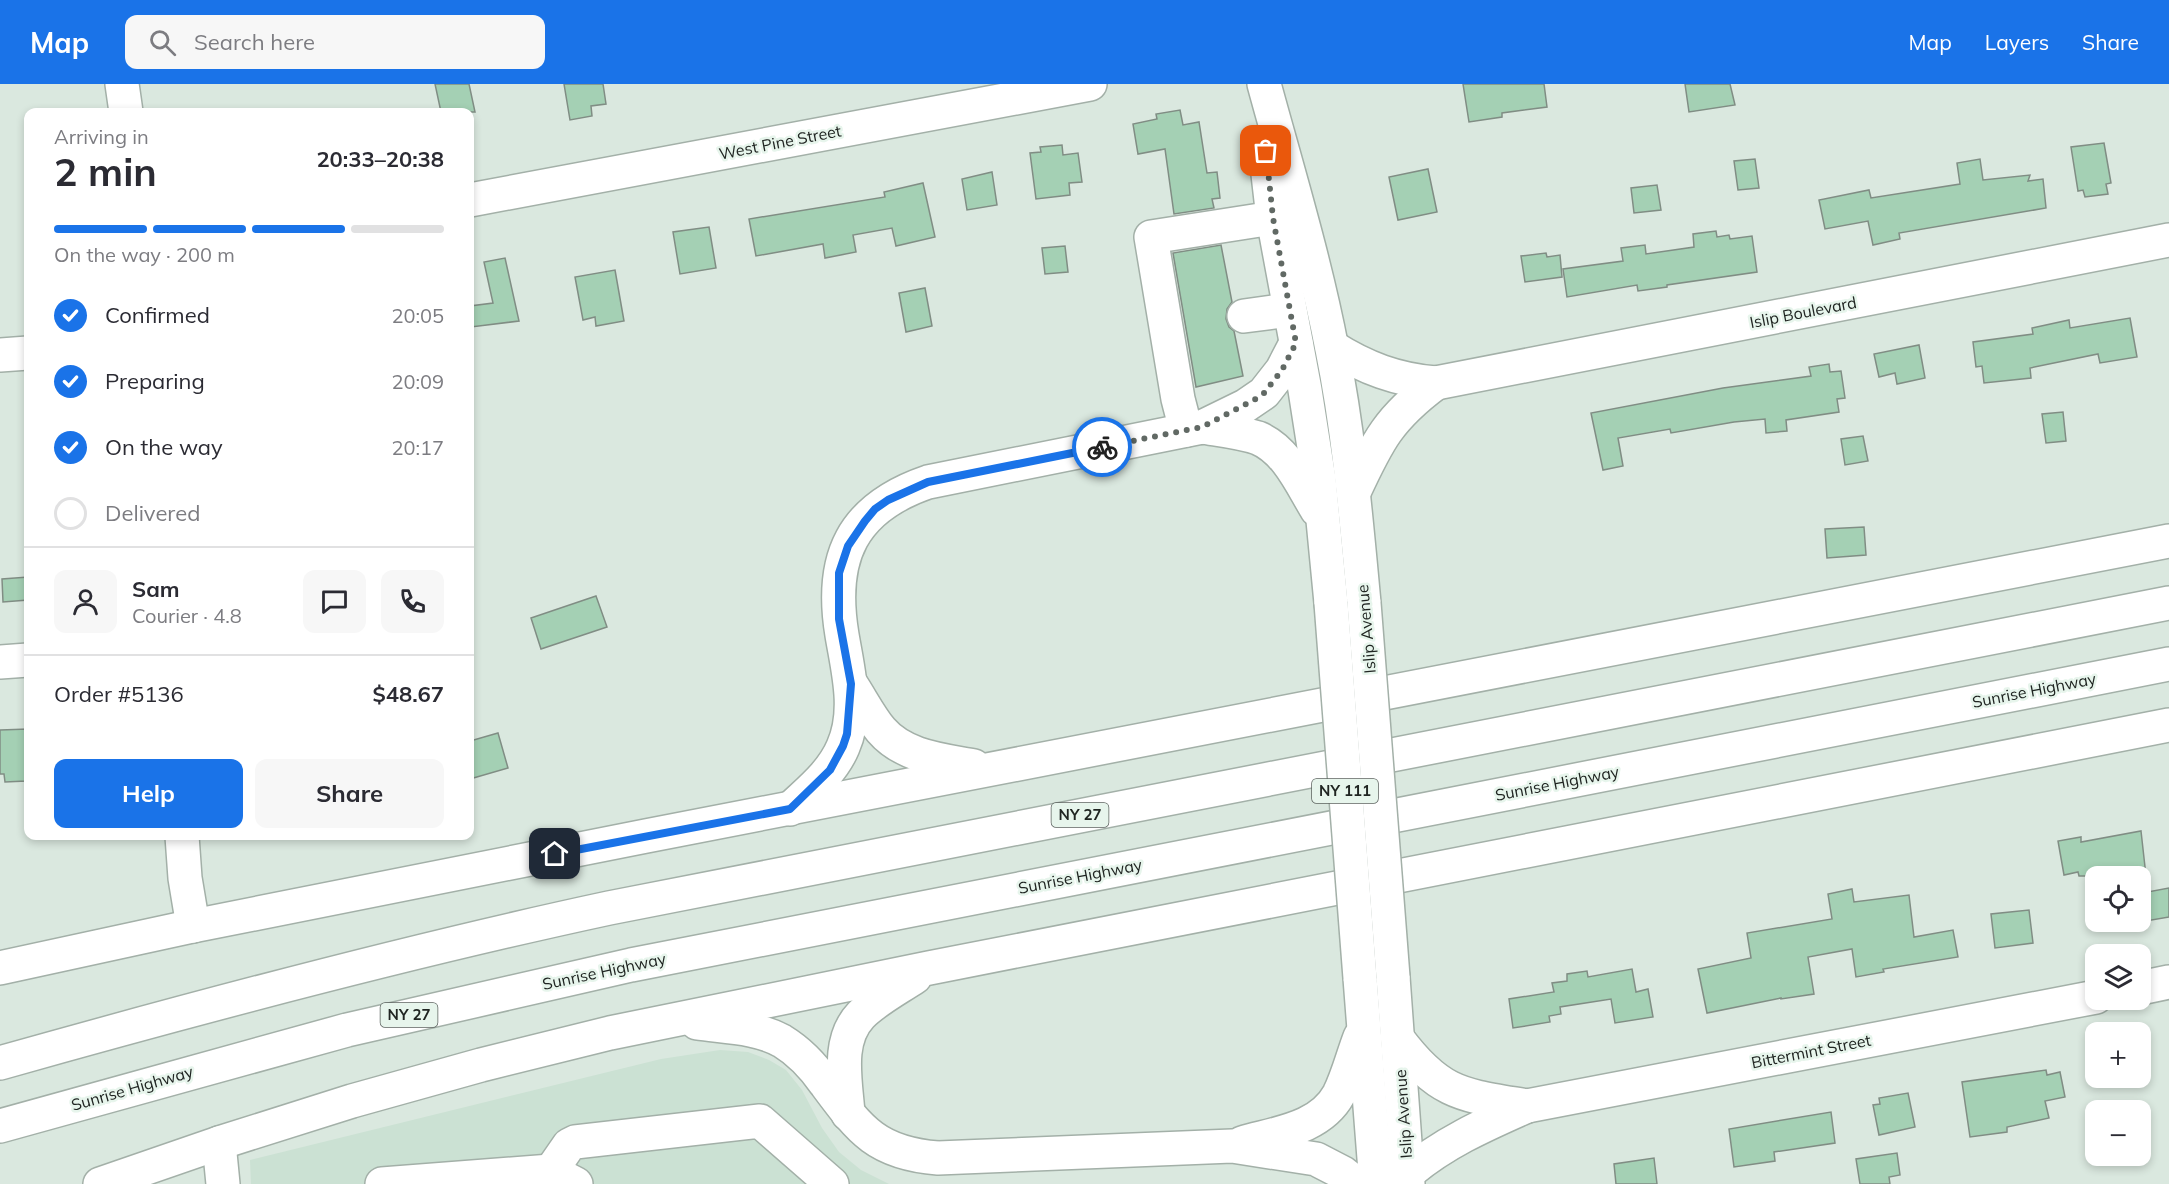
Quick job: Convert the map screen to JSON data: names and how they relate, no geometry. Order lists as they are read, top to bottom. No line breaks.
{"streets":{"main road":["West Pine Street","Islip Boulevard","Islip Avenue","Sunrise Highway","NY 111","NY 27","Bittermint Street"]},"page":{"header":"Map","search":"Search here","nav":["Map","Layers","Share"],"heading":["2 min","Arriving in","20:33–20:38"],"panel":["Sam","Courier · 4.8","Order #5136","$48.67"],"bar":"On the way · 200 m","list":[["Confirmed","20:05"],["Preparing","20:09"],["On the way","20:17"],"Delivered"],"buttons":["Help","Share"],"map_buttons":["+","−"]}}
